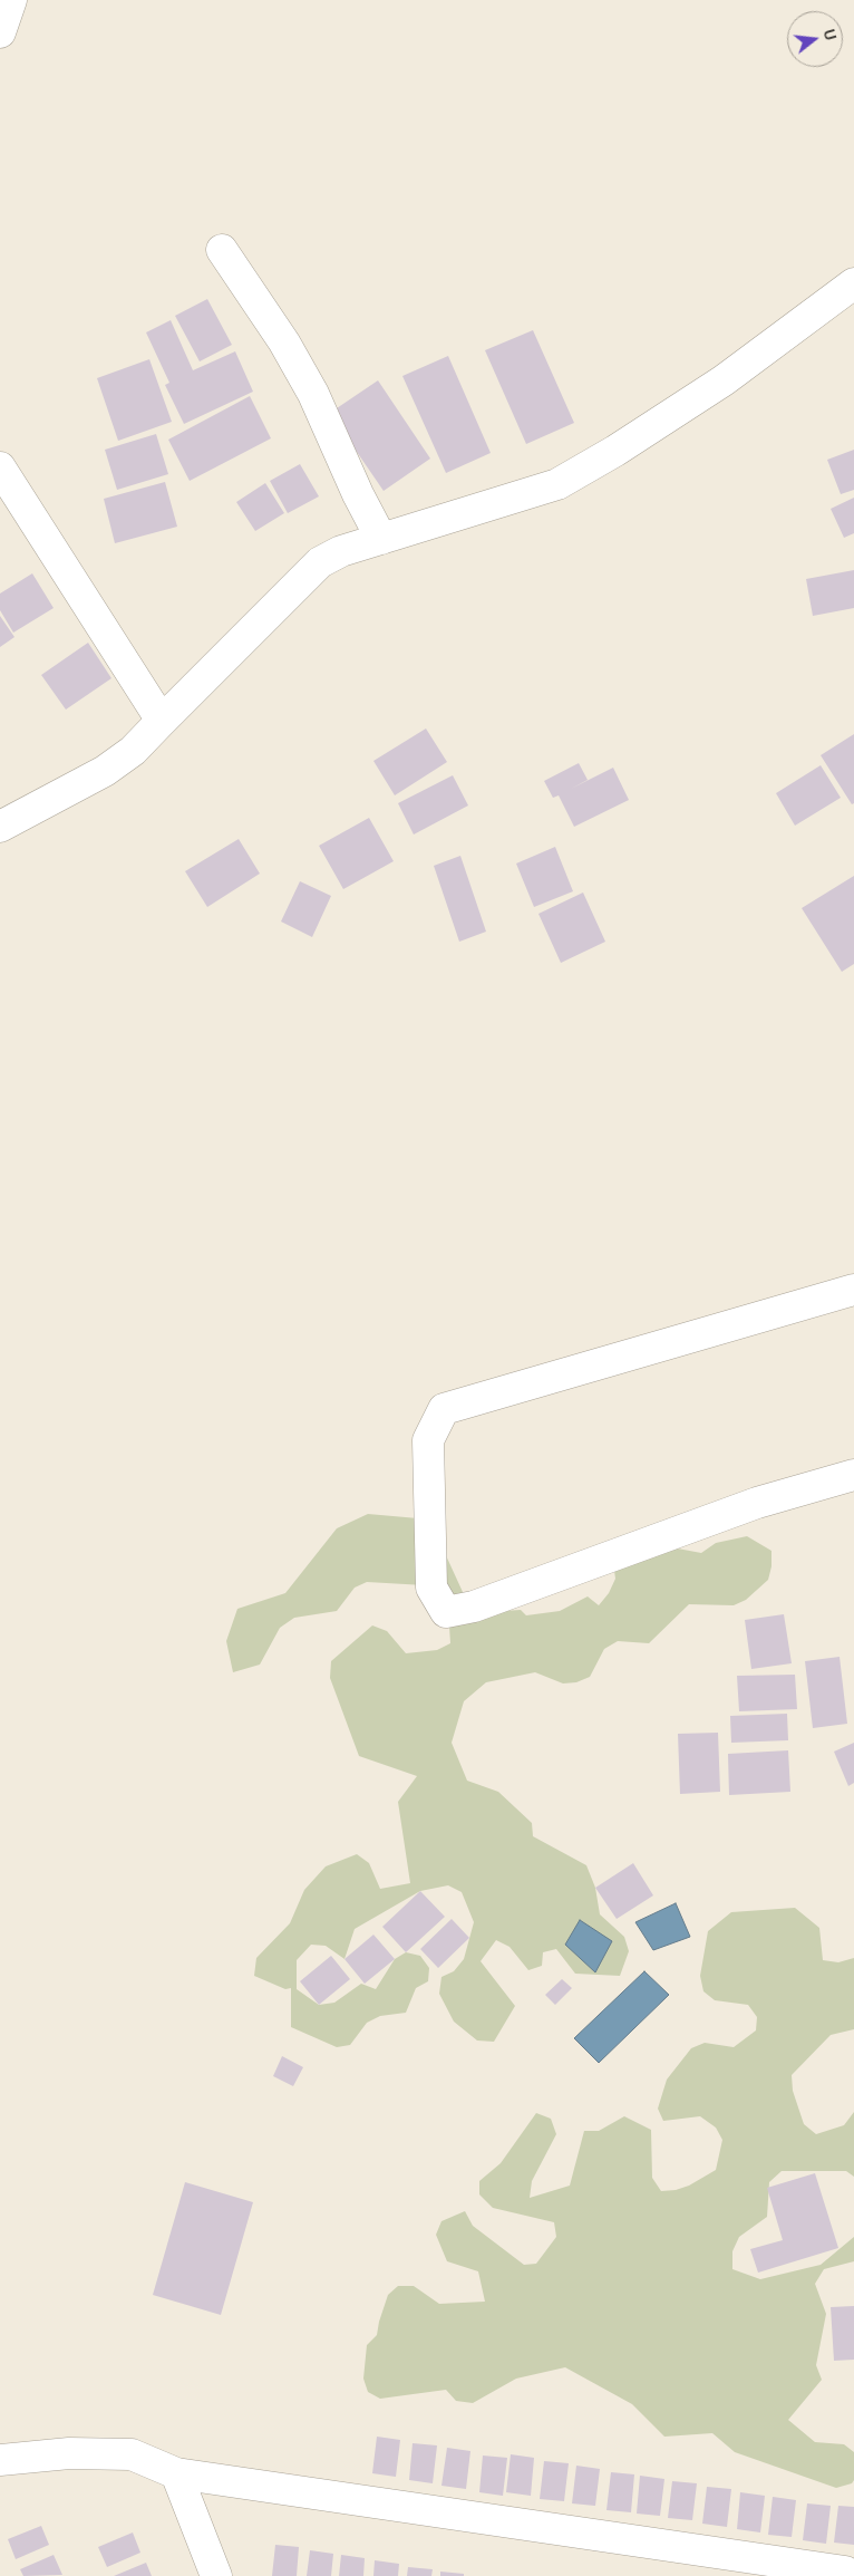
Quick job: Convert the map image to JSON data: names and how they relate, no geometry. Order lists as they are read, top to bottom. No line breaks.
{"north":"right"}
